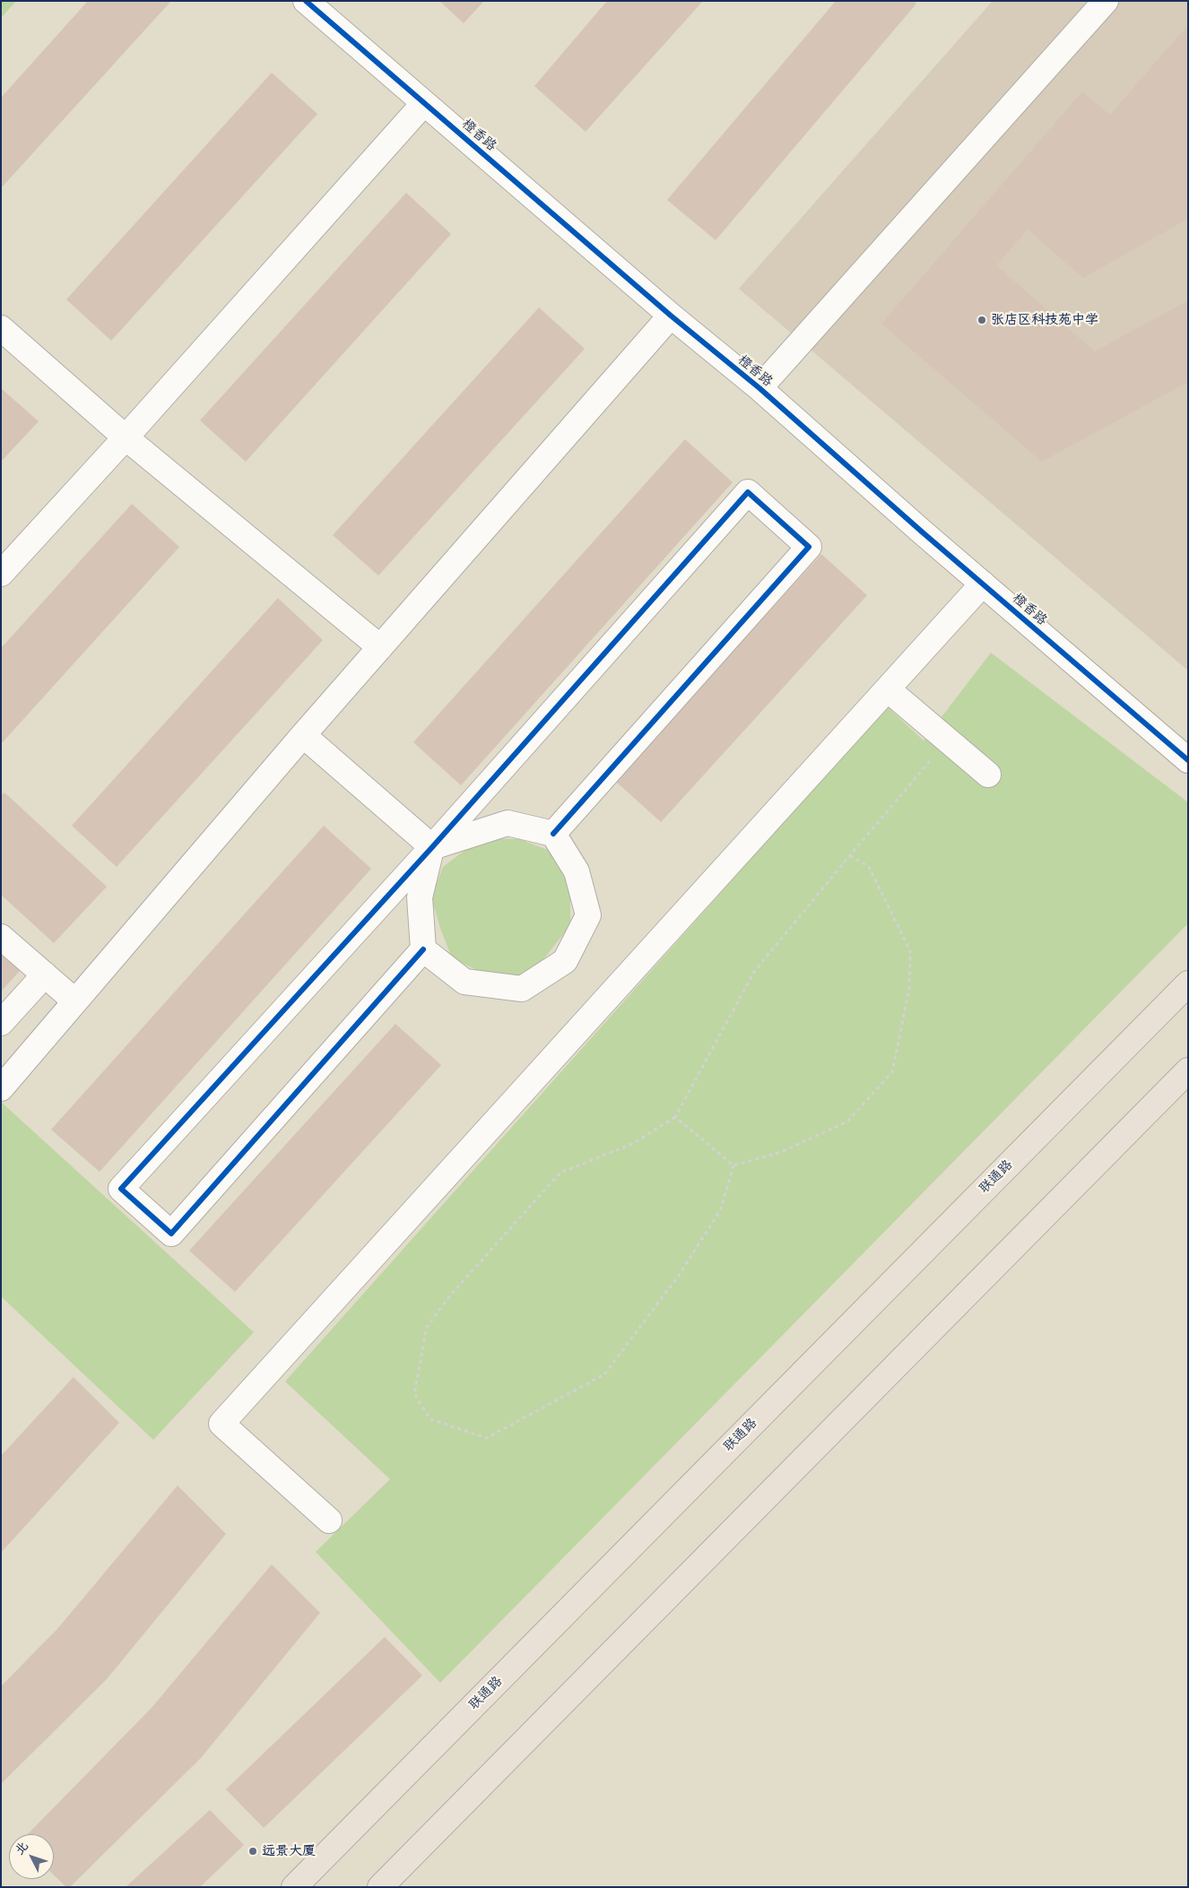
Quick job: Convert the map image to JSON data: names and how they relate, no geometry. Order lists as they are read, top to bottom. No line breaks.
{"streets":{"main road":["联通路"],"street":["橙香路"]},"places":["张店区科技苑中学","远景大厦"],"north":"top left"}
